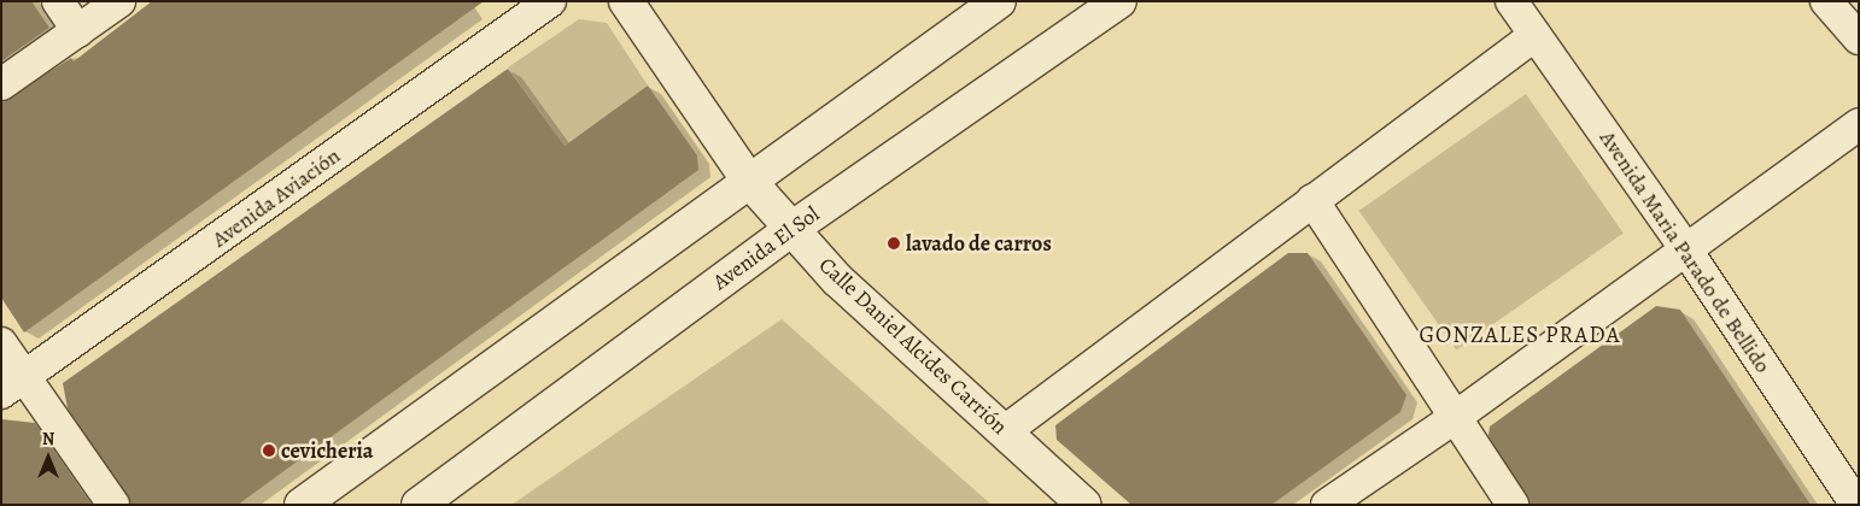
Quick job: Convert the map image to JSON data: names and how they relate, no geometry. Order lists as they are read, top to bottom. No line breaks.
{"streets":{"main road":["Avenida El Sol","Calle Daniel Alcides Carrión"],"street":["Avenida Aviación","Avenida Maria Parado de Bellido"]},"crossings":[["Avenida El Sol","Calle Daniel Alcides Carrión"]],"districts":["GONZALES PRADA"],"places":["lavado de carros","cevicheria"],"north":"top"}
